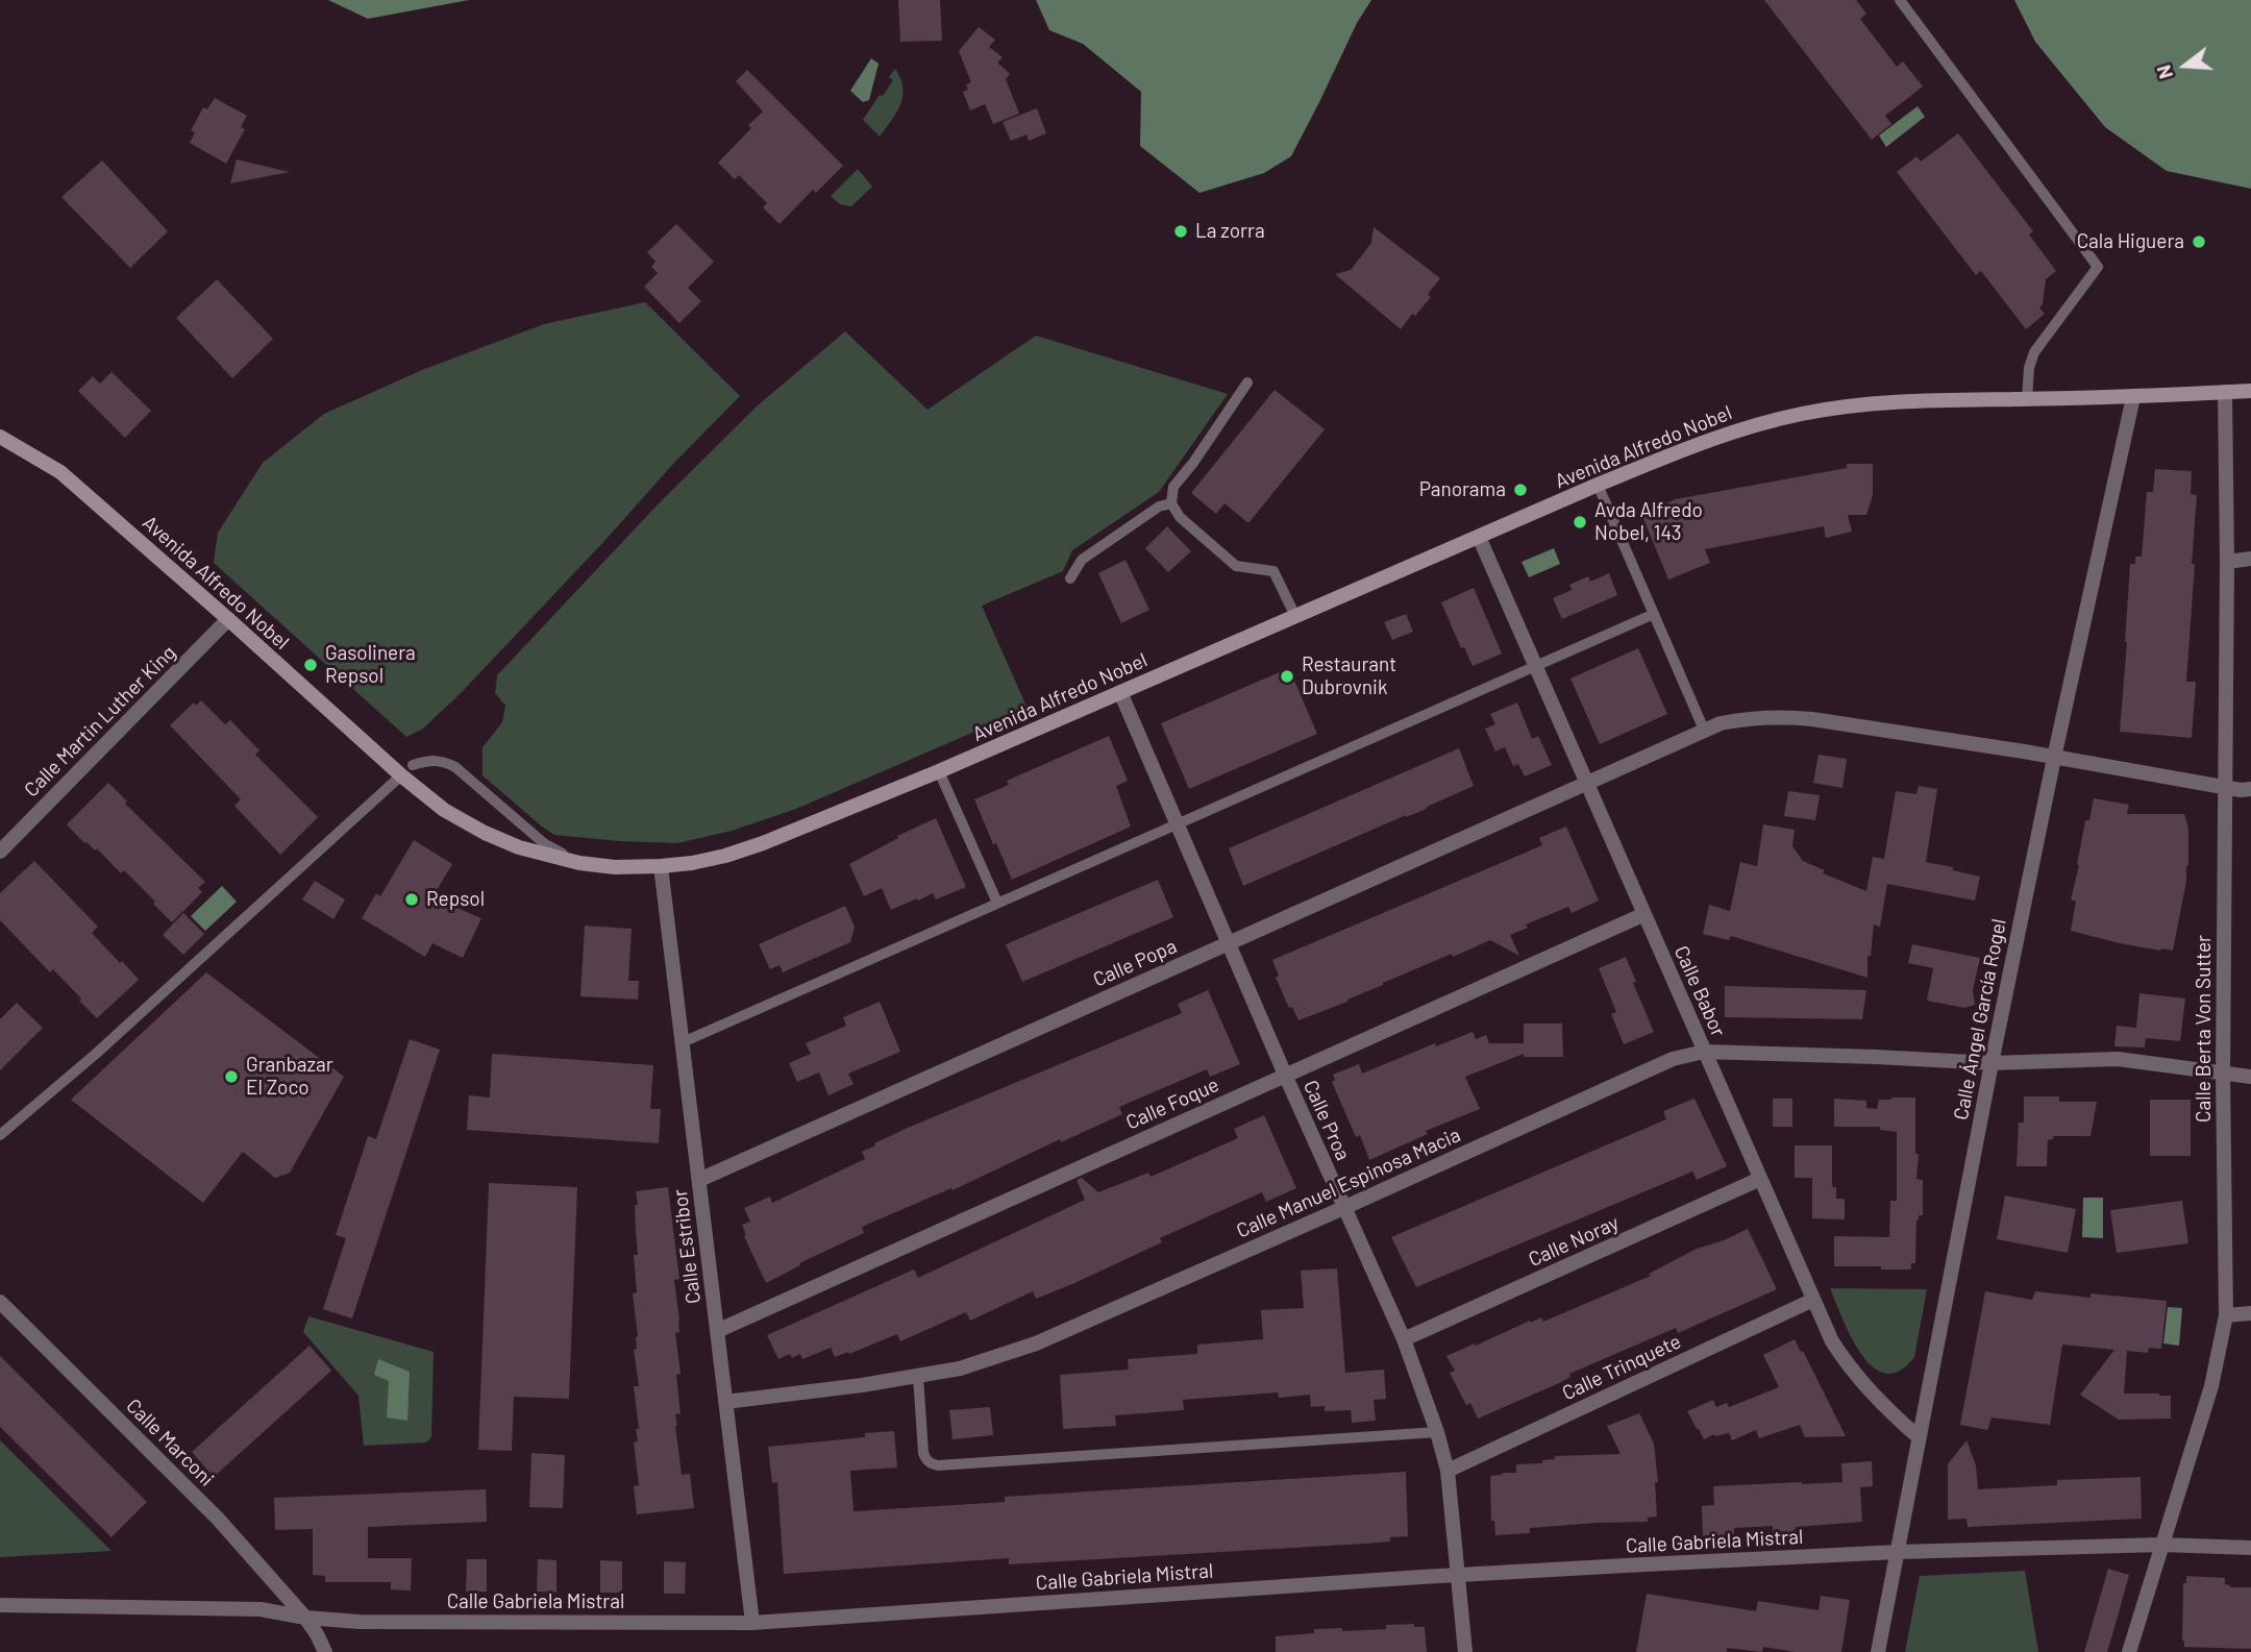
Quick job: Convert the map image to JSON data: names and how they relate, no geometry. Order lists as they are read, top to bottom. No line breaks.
{"streets":{"main road":["Avenida Alfredo Nobel"],"street":["Calle Martin Luther King","Calle Popa","Calle Babor","Calle Ángel García Rogel","Calle Berta Von Sutter","Calle Foque","Calle Proa","Calle Manuel Espinosa Macia","Calle Noray","Calle Estribor","Calle Trinquete","Calle Marconi","Calle Gabriela Mistral"]},"crossings":[["Avenida Alfredo Nobel","Calle Martin Luther King"],["Avenida Alfredo Nobel","Calle Babor"],["Avenida Alfredo Nobel","Calle Ángel García Rogel"],["Avenida Alfredo Nobel","Calle Berta Von Sutter"],["Avenida Alfredo Nobel","Calle Proa"],["Avenida Alfredo Nobel","Calle Estribor"],["Calle Popa","Calle Babor"],["Calle Popa","Calle Ángel García Rogel"],["Calle Popa","Calle Berta Von Sutter"],["Calle Popa","Calle Proa"],["Calle Popa","Calle Estribor"],["Calle Babor","Calle Ángel García Rogel"],["Calle Babor","Calle Foque"],["Calle Babor","Calle Manuel Espinosa Macia"],["Calle Babor","Calle Noray"],["Calle Babor","Calle Trinquete"],["Calle Ángel García Rogel","Calle Manuel Espinosa Macia"],["Calle Ángel García Rogel","Calle Gabriela Mistral"],["Calle Berta Von Sutter","Calle Manuel Espinosa Macia"],["Calle Berta Von Sutter","Calle Gabriela Mistral"],["Calle Foque","Calle Proa"],["Calle Foque","Calle Estribor"],["Calle Proa","Calle Manuel Espinosa Macia"],["Calle Proa","Calle Noray"],["Calle Proa","Calle Trinquete"],["Calle Proa","Calle Gabriela Mistral"],["Calle Manuel Espinosa Macia","Calle Estribor"],["Calle Estribor","Calle Gabriela Mistral"],["Calle Marconi","Calle Gabriela Mistral"]],"places":["La zorra","Cala Higuera","Panorama","Avda Alfredo Nobel, 143","Gasolinera Repsol","Restaurant Dubrovnik","Repsol","Granbazar El Zoco"],"north":"left"}
